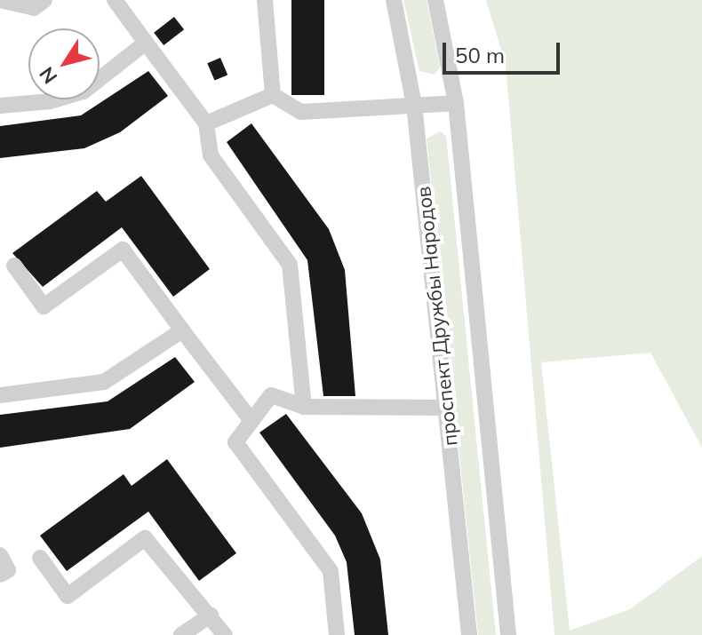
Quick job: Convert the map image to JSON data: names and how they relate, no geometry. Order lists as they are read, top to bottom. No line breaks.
{"streets":{"street":["проспект Дружбы Народов"]},"scale_bar":"50 m","north":"bottom left"}
